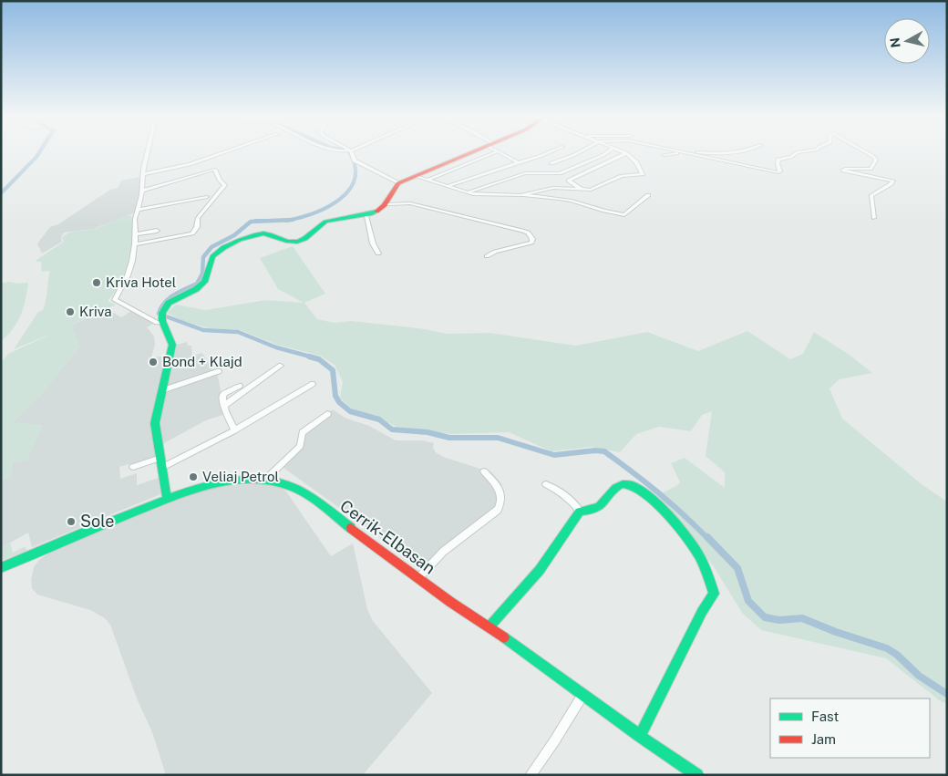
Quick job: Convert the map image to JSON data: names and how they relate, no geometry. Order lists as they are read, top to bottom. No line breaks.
{"streets":{"main road":["Cerrik-Elbasan"]},"places":["Kriva Hotel","Kriva","Bond + Klajd","Veliaj Petrol","Sole"],"legend":["Fast","Jam"],"north":"left"}
